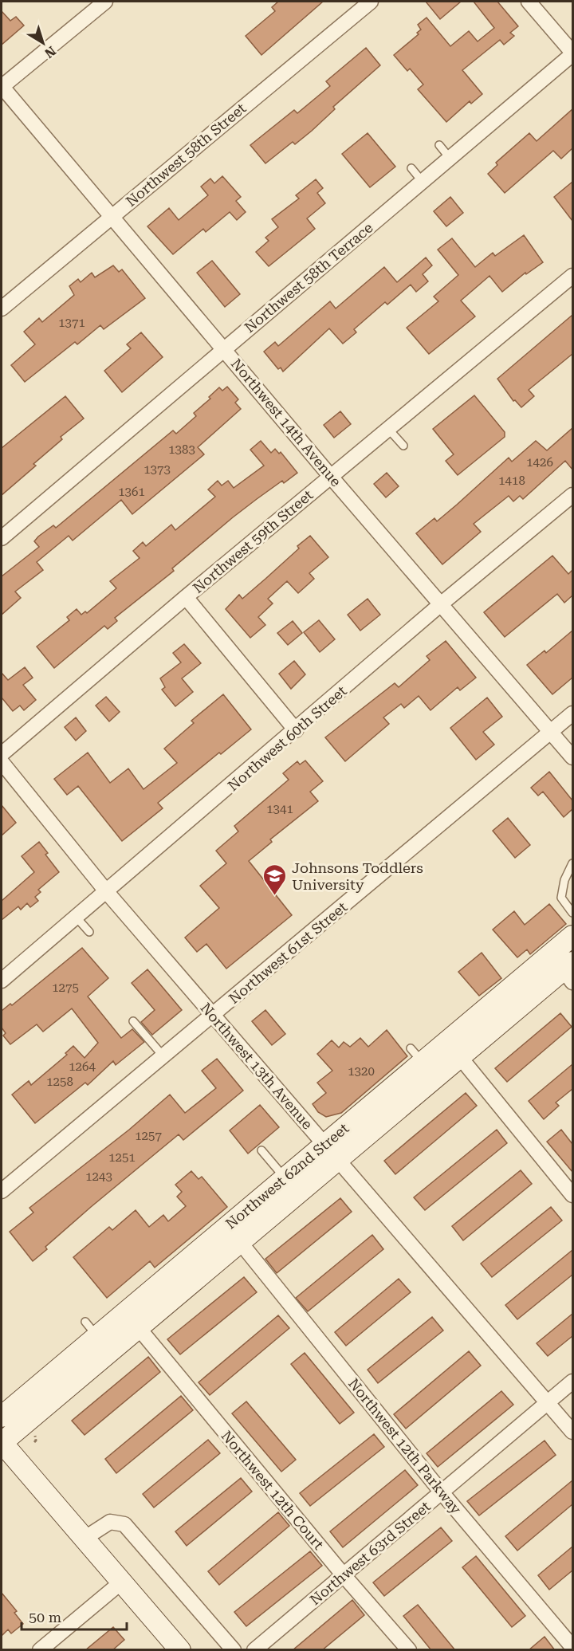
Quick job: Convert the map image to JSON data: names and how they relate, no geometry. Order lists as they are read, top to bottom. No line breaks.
{"streets":{"main road":["Northwest 62nd Street"],"street":["Northwest 58th Street","Northwest 58th Terrace","Northwest 14th Avenue","Northwest 59th Street","Northwest 60th Street","Northwest 61st Street","Northwest 13th Avenue","Northwest 12th Parkway","Northwest 12th Court","Northwest 63rd Street"]},"crossings":[["Northwest 58th Street","Northwest 14th Avenue"],["Northwest 58th Terrace","Northwest 14th Avenue"],["Northwest 14th Avenue","Northwest 59th Street"],["Northwest 14th Avenue","Northwest 60th Street"],["Northwest 14th Avenue","Northwest 61st Street"],["Northwest 60th Street","Northwest 13th Avenue"],["Northwest 61st Street","Northwest 13th Avenue"],["Northwest 13th Avenue","Northwest 62nd Street"],["Northwest 13th Avenue","Northwest 63rd Street"],["Northwest 62nd Street","Northwest 12th Parkway"],["Northwest 62nd Street","Northwest 12th Court"],["Northwest 12th Parkway","Northwest 63rd Street"],["Northwest 12th Court","Northwest 63rd Street"]],"places":{"school or university":["Johnsons Toddlers University"]},"house_numbers":["1371","1383","1426","1373","1418","1361","1341","1275","1264","1320","1258","1257","1251","1243"],"scale_bar":"50 m","north":"bottom right"}
